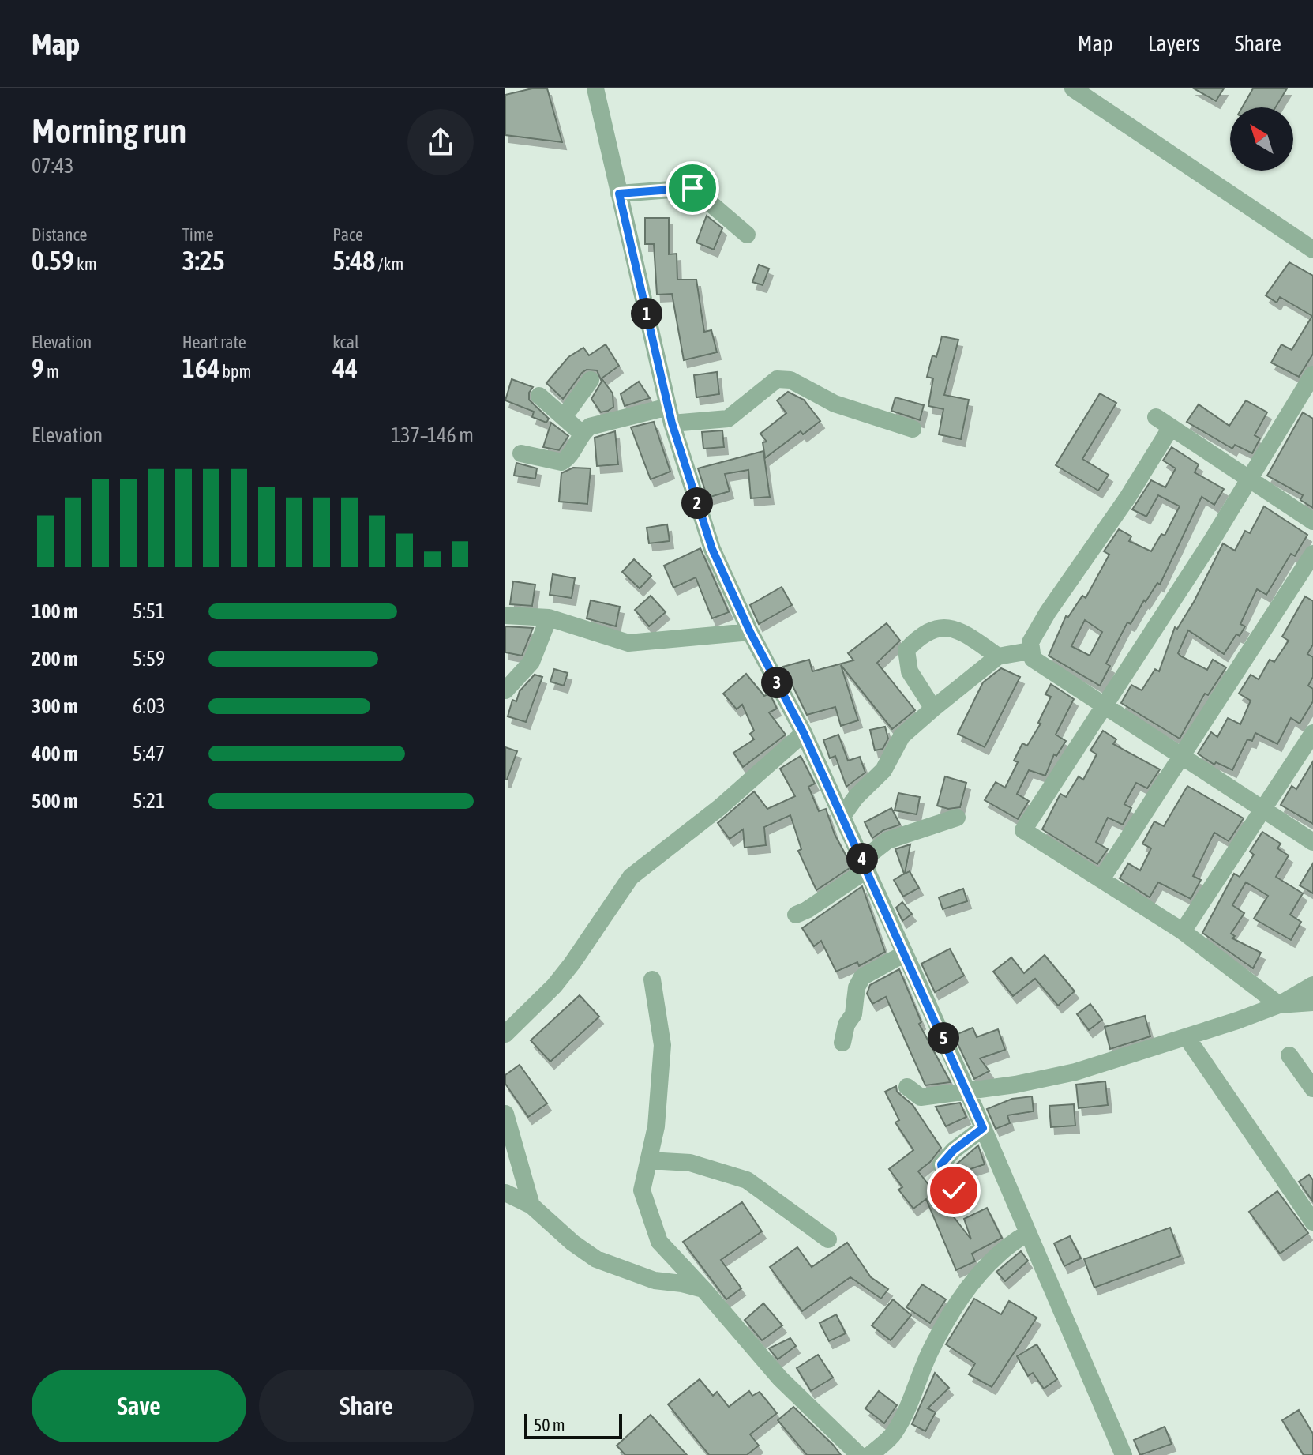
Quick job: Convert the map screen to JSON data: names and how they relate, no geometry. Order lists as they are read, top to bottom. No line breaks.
{"scale_bar":"50 m","north":"top left","page":{"header":"Map","nav":["Map","Layers","Share"],"heading":["Morning run","07:43"],"stats":[["Distance","0.59 km"],["Time","3:25"],["Pace","5:48 /km"],["Elevation","9 m"],["Heart rate","164 bpm"],["kcal","44"]],"pins":["1","2","3","4","5"],"chart":["Elevation","137–146 m"],"list":[{"name":"100 m","note":"5:51"},{"name":"200 m","note":"5:59"},{"name":"300 m","note":"6:03"},{"name":"400 m","note":"5:47"},{"name":"500 m","note":"5:21"}],"buttons":["Save","Share"],"scale":"50 m"}}
